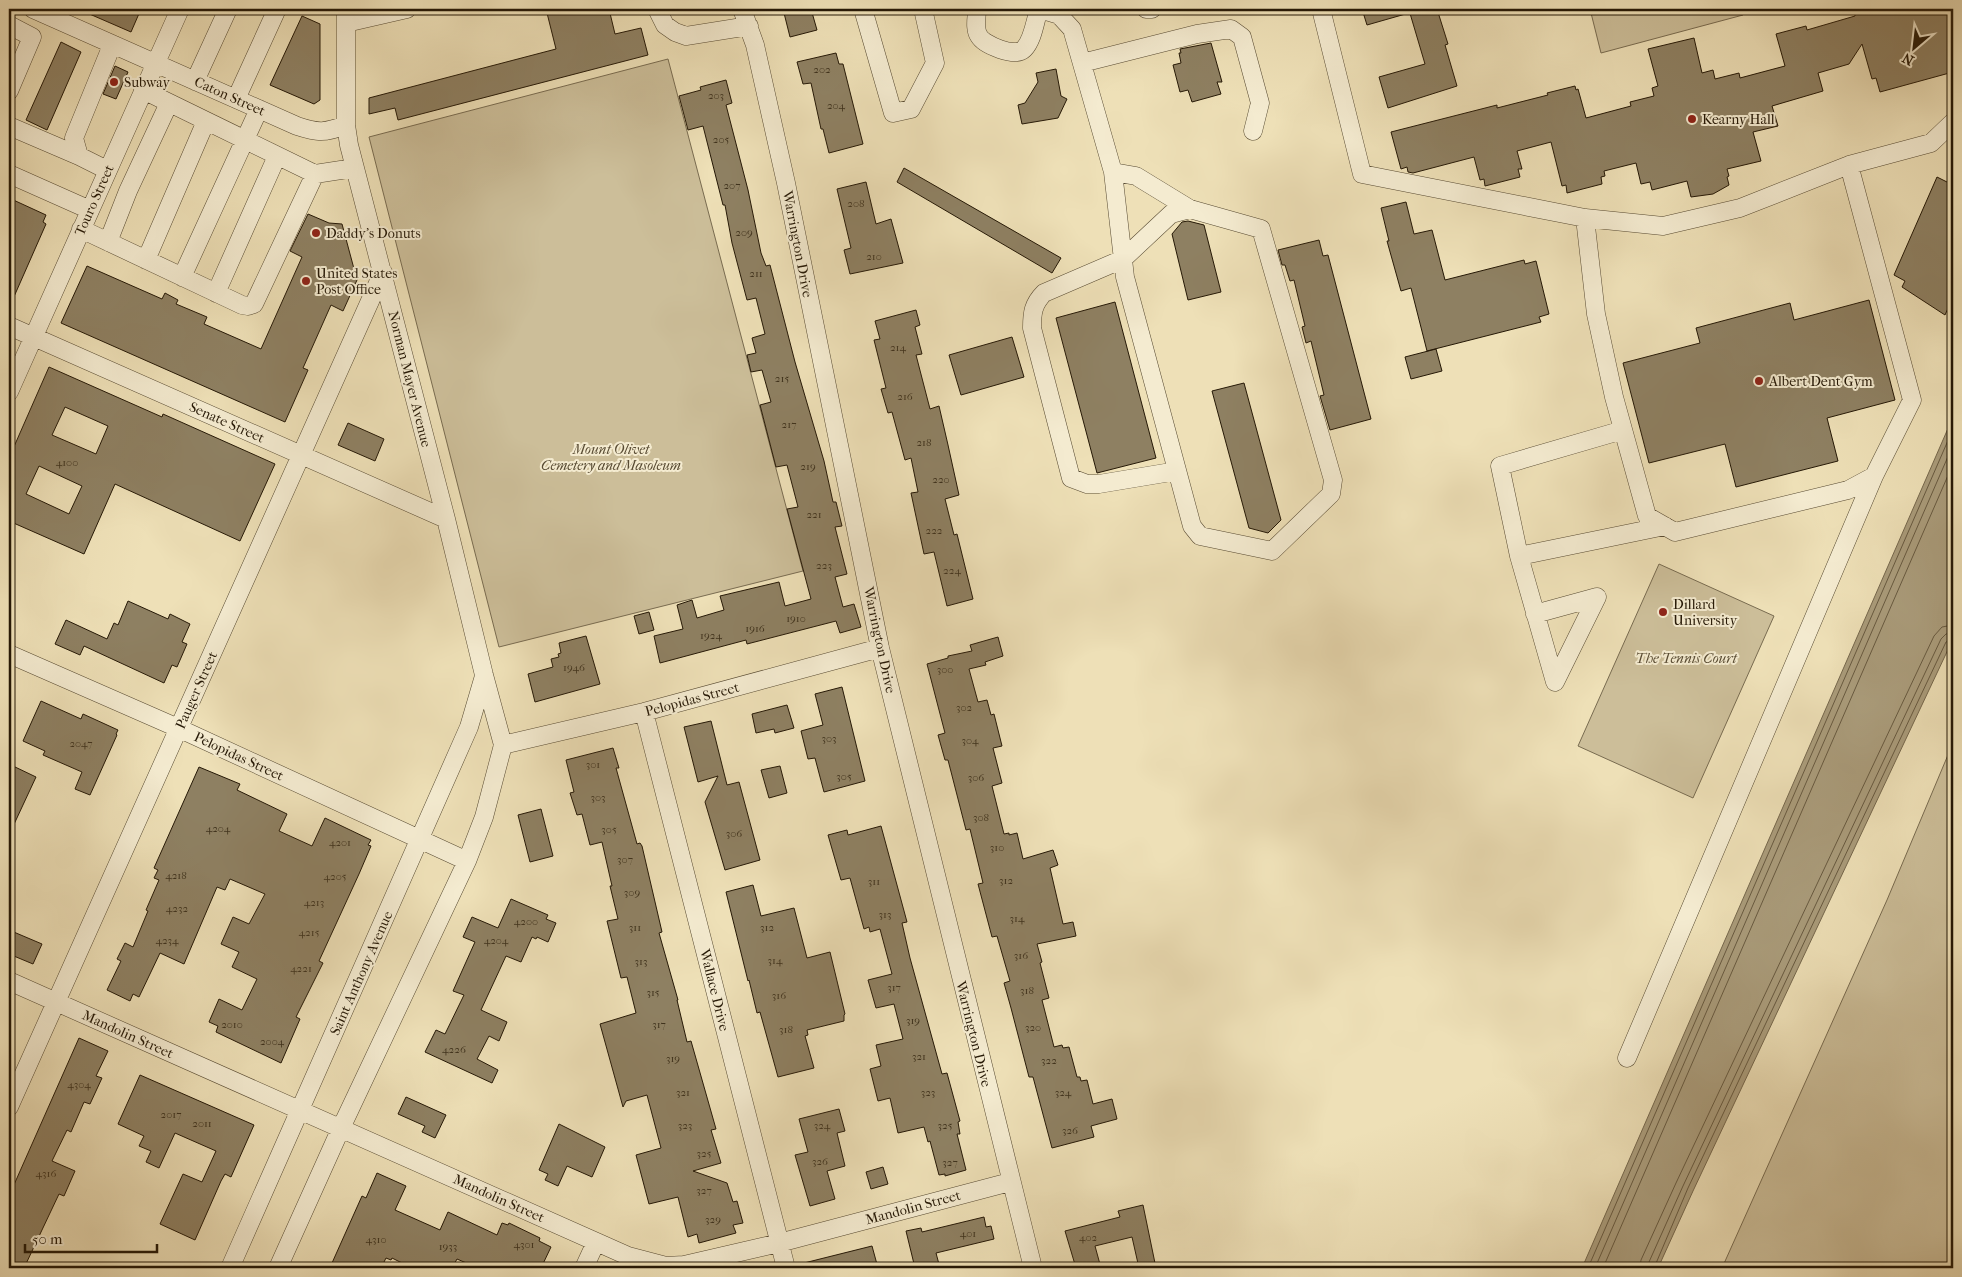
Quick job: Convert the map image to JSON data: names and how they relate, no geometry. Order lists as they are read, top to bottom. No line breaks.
{"streets":{"street":["Caton Street","Touro Street","Warrington Drive","Norman Mayer Avenue","Senate Street","Pauger Street","Pelopidas Street","Saint Anthony Avenue","Wallace Drive","Mandolin Street"]},"crossings":[["Caton Street","Touro Street"],["Caton Street","Norman Mayer Avenue"],["Touro Street","Senate Street"],["Warrington Drive","Pelopidas Street"],["Warrington Drive","Mandolin Street"],["Norman Mayer Avenue","Senate Street"],["Norman Mayer Avenue","Pauger Street"],["Norman Mayer Avenue","Pelopidas Street"],["Norman Mayer Avenue","Saint Anthony Avenue"],["Senate Street","Pauger Street"],["Pauger Street","Pelopidas Street"],["Pauger Street","Mandolin Street"],["Pelopidas Street","Saint Anthony Avenue"],["Pelopidas Street","Wallace Drive"],["Saint Anthony Avenue","Mandolin Street"],["Wallace Drive","Mandolin Street"]],"parks":["Mount Olivet Cemetery and Masoleum","The Tennis Court"],"places":["Subway","Kearny Hall","Daddy's Donuts","United States Post Office","Albert Dent Gym","Dillard University"],"house_numbers":["202","203","204","205","207","208","209","210","211","214","215","216","217","218","4100","219","220","221","222","223","224","1910","1916","1924","1946","300","302","303","304","2047","301","305","306","303","308","4204","305","306","4201","310","307","4218","4205","312","311","309","4213","4232","313","314","4200","311","312","4215","4234","4204","316","314","313","4221","317","318","315","316","319","2010","317","320","318","2004","4226","321","319","322","4304","321","323","324","2017","2011","323","324","325","326","325","326","327","4316","327","329","401","402","4310","4301","1933"],"scale_bar":"50 m","north":"bottom left"}
